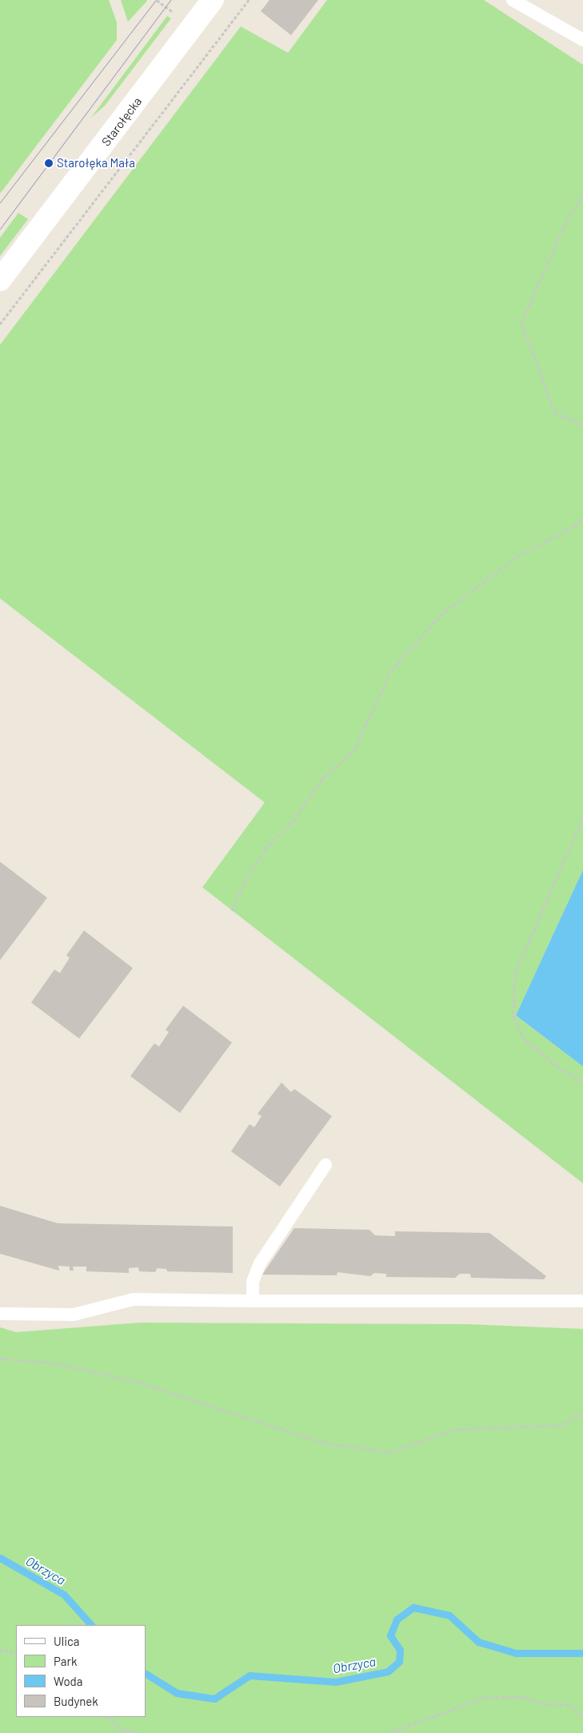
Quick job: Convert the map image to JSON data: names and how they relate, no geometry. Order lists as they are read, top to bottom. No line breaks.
{"streets":{"street":["Starołęcka"]},"water":["Obrzyca"],"places":["Starołęka Mała"],"legend":["Ulica","Park","Woda","Budynek"]}
